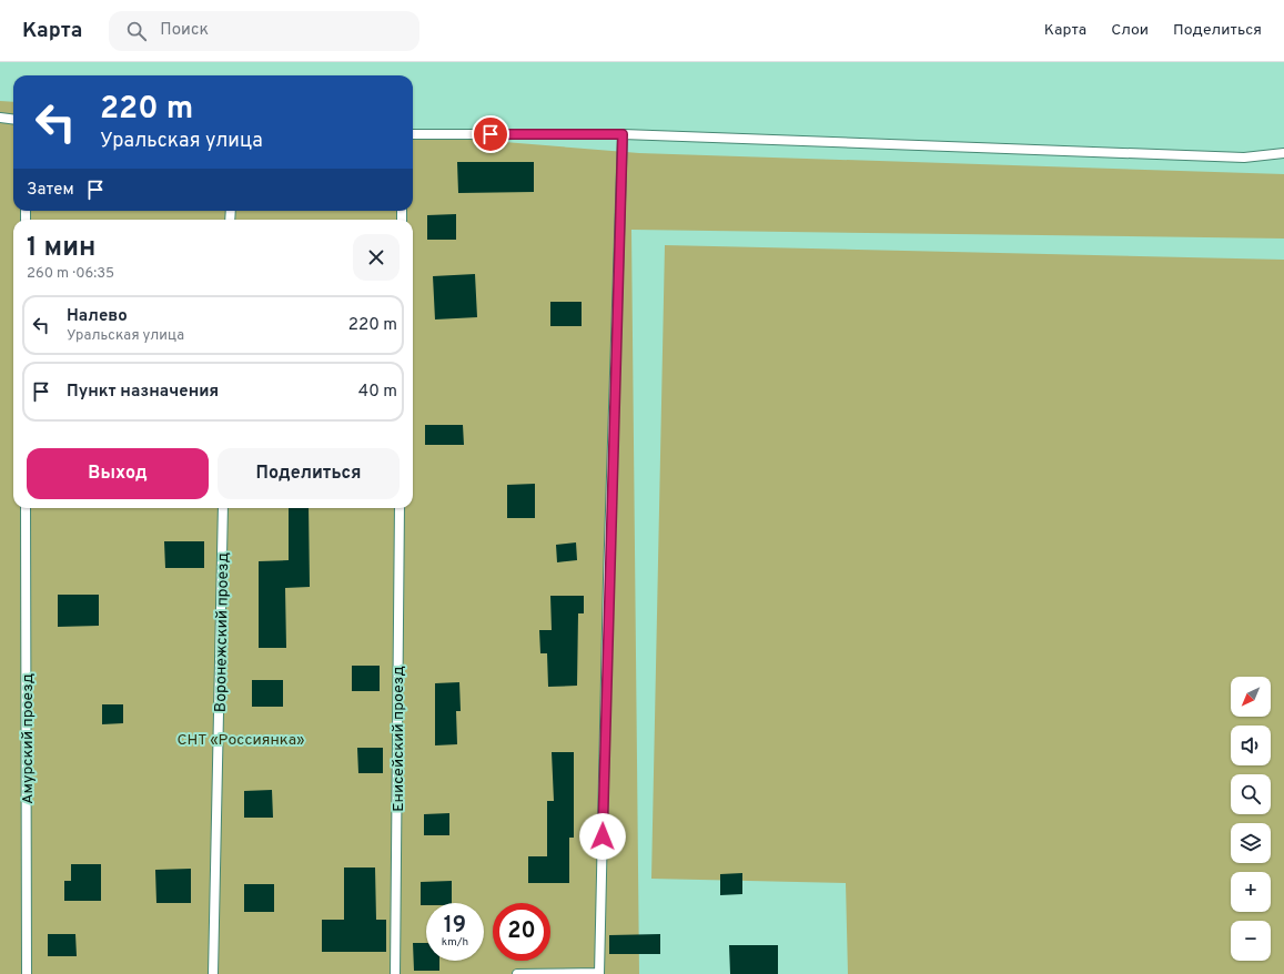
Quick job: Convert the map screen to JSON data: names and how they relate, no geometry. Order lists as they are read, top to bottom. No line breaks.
{"streets":{"lane":["Воронежский проезд","Амурский проезд","Енисейский проезд"]},"parks":["СНТ «Россиянка»"],"north":"bottom left","page":{"header":"Карта","search":"Поиск","nav":["Карта","Слои","Поделиться"],"turn":["220 m","Уральская улица"],"then":"Затем","heading":["1 мин","260 m · 06:35"],"list":[{"name":"Налево","note":"Уральская улица","value":"220 m"},{"name":"Пункт назначения","value":"40 m"}],"buttons":["Выход","Поделиться"],"map_buttons":["+","−"],"speed":"19 km/h","limit":"20"}}
